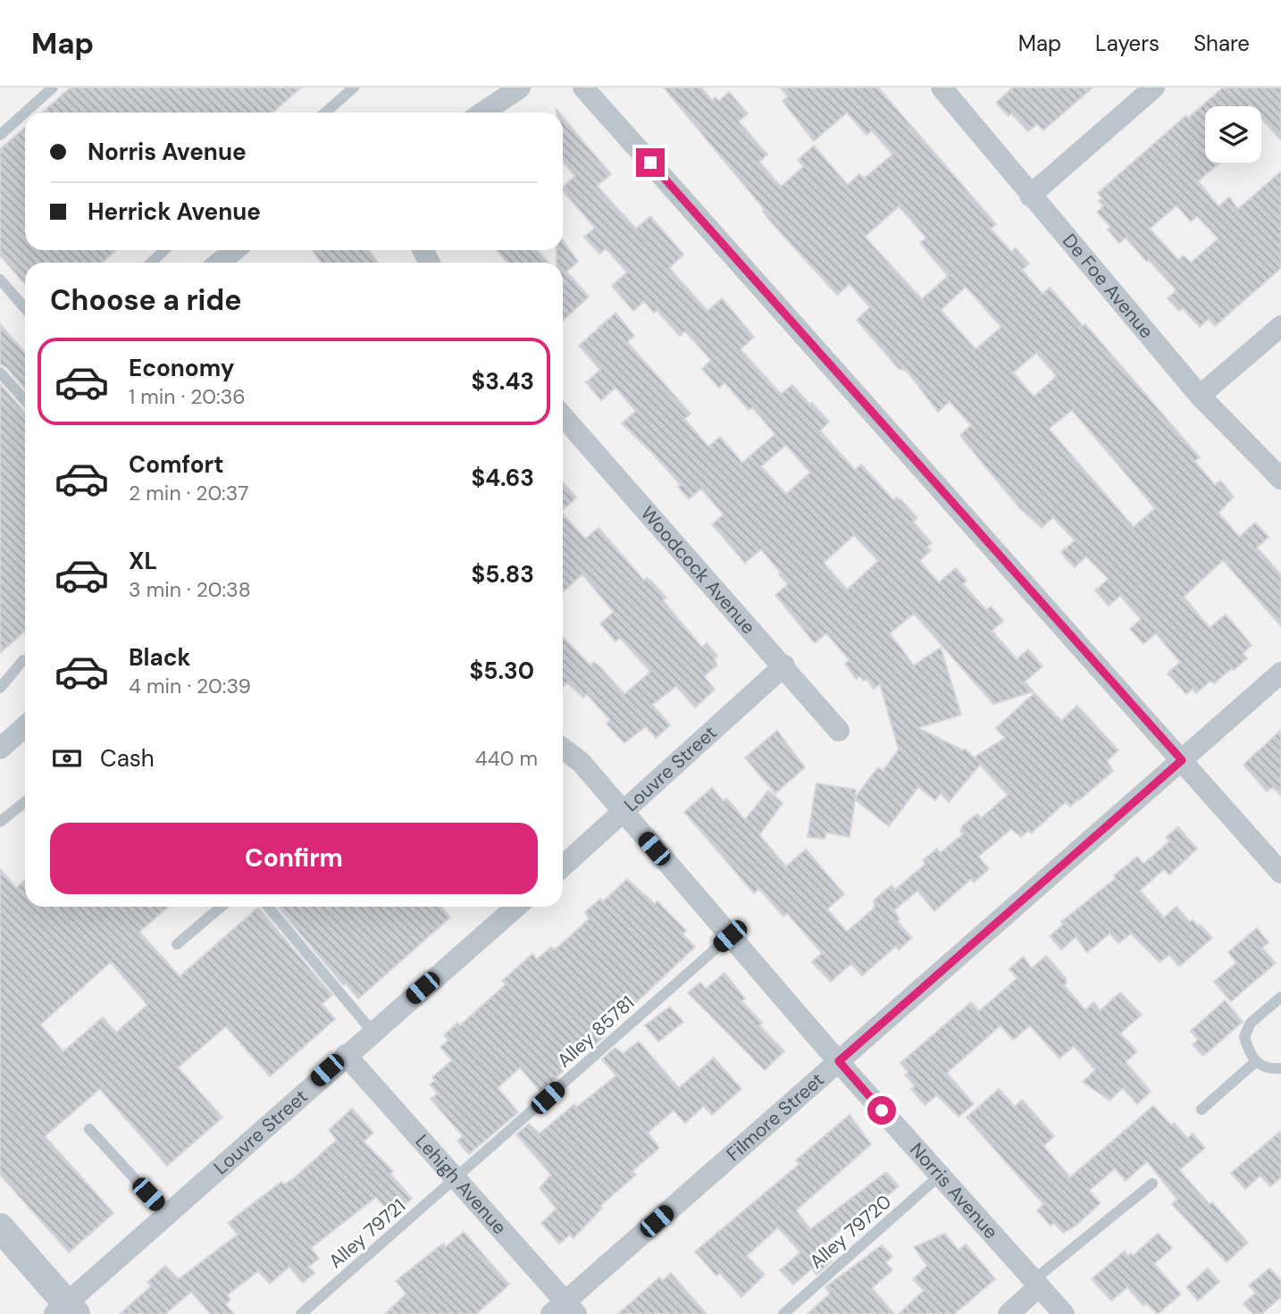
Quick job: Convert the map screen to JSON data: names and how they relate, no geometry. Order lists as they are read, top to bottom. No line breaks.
{"streets":{"street":["De Foe Avenue","Woodcock Avenue","Louvre Street","Filmore Street","Lehigh Avenue","Norris Avenue"],"lane":["Alley 85781","Alley 79720","Alley 79721"]},"crossings":[["Woodcock Avenue","Louvre Street"],["Louvre Street","Lehigh Avenue"],["Louvre Street","Norris Avenue"],["Alley 85781","Lehigh Avenue"],["Alley 85781","Norris Avenue"],["Alley 85781","Alley 79721"],["Filmore Street","Lehigh Avenue"],["Filmore Street","Norris Avenue"],["Lehigh Avenue","Alley 79721"],["Norris Avenue","Alley 79720"]],"page":{"header":"Map","nav":["Map","Layers","Share"],"banner":["Norris Avenue","Herrick Avenue"],"heading":"Choose a ride","list":[{"name":"Economy","note":"1 min · 20:36","value":"$3.43"},{"name":"Comfort","note":"2 min · 20:37","value":"$4.63"},{"name":"XL","note":"3 min · 20:38","value":"$5.83"},{"name":"Black","note":"4 min · 20:39","value":"$5.30"}],"pay":["Cash","440 m"],"buttons":"Confirm"}}
